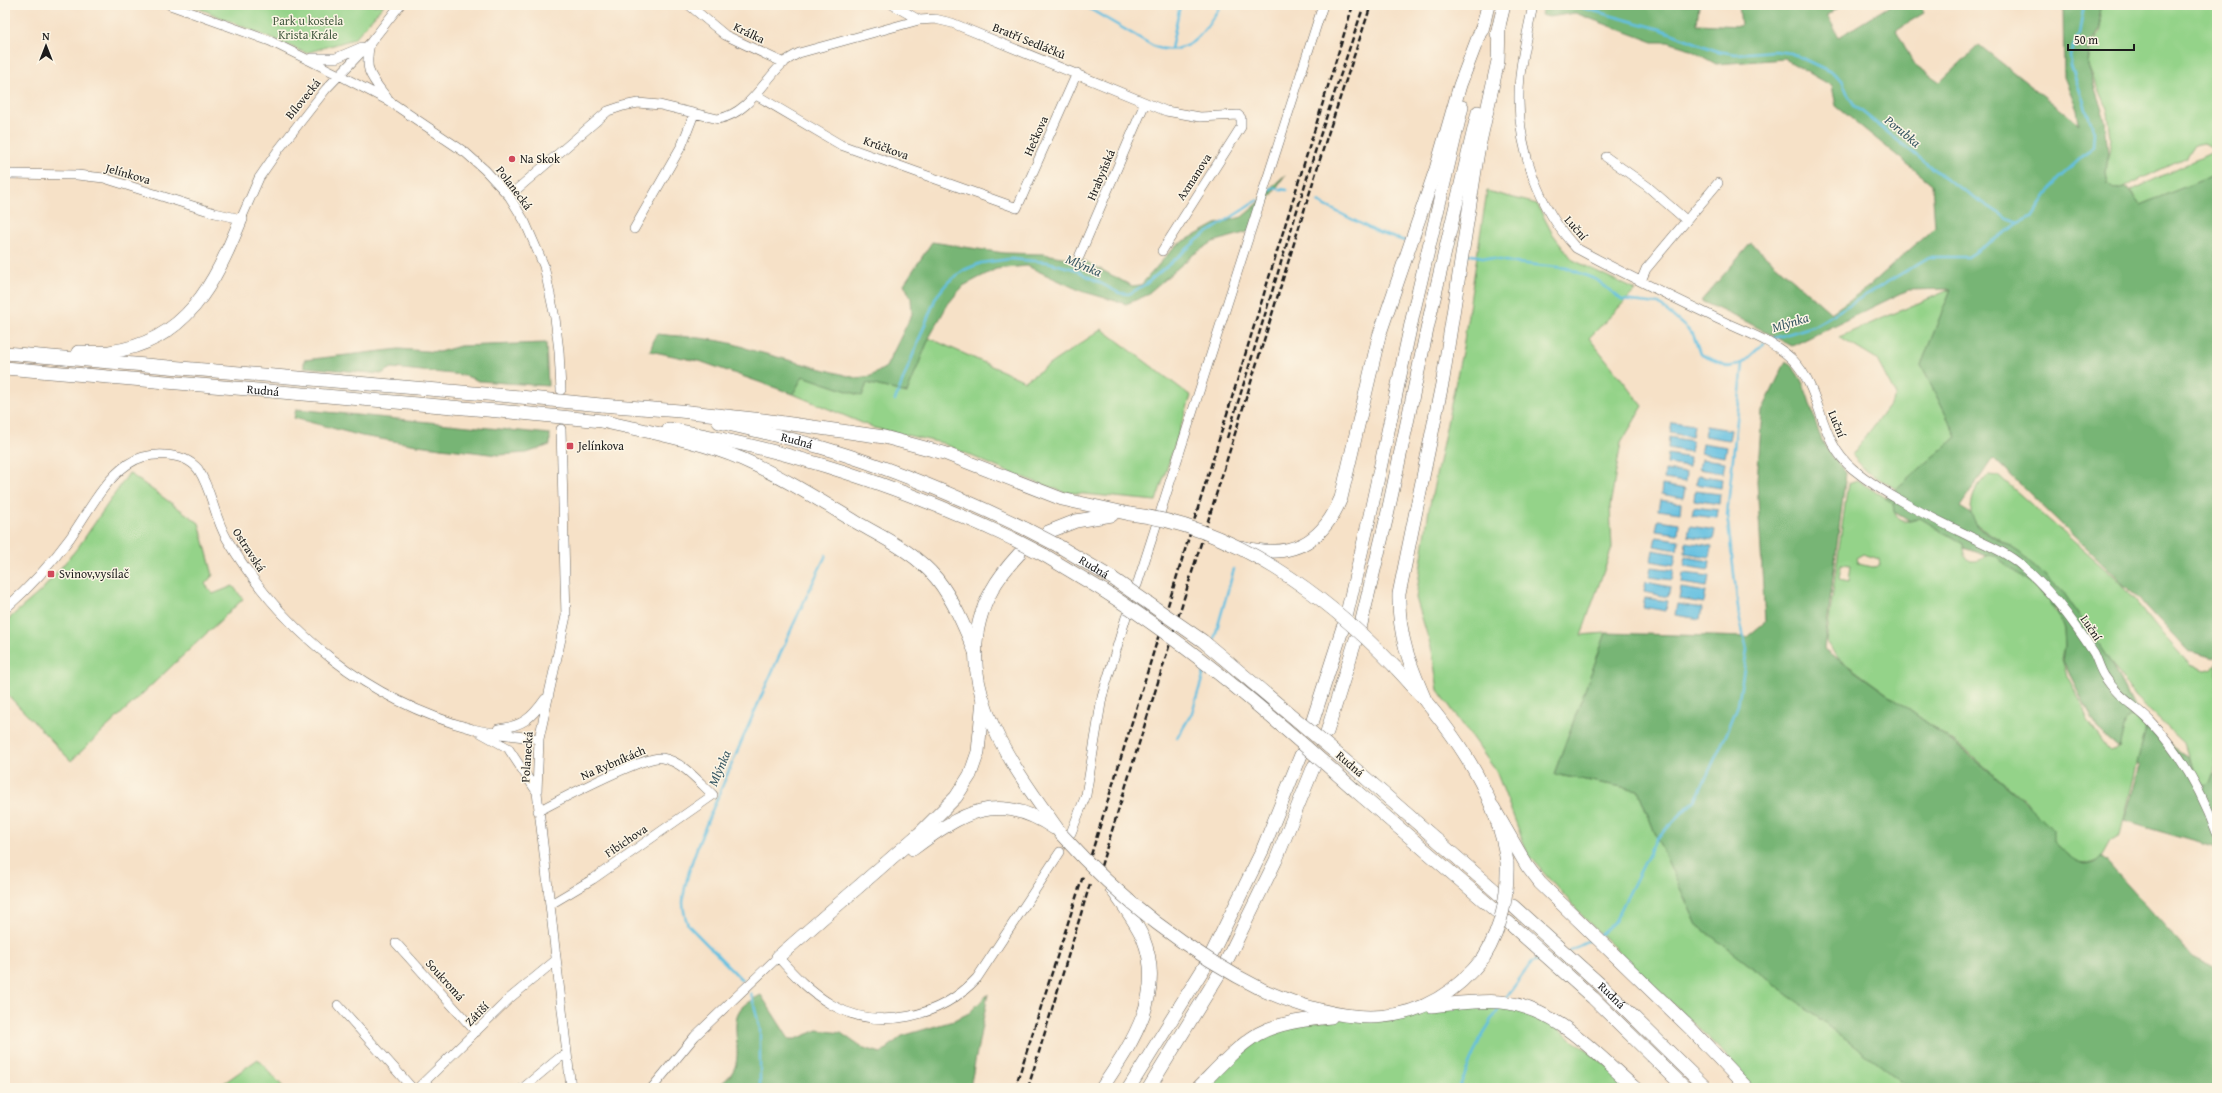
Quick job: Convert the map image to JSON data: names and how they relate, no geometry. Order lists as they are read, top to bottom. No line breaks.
{"streets":{"highway":["Rudná"],"street":["Králka","Bratří Sedláčků","Bílovecká","Hečkova","Krůčkova","Jelínkova","Hrabyňská","Axmanova","Polanecká","Luční","Ostravská","Na Rybníkách","Fibichova","Soukromá","Zátiší"]},"crossings":[["Králka","Bratří Sedláčků"],["Bratří Sedláčků","Hečkova"],["Bratří Sedláčků","Krůčkova"],["Bratří Sedláčků","Hrabyňská"],["Bratří Sedláčků","Axmanova"],["Bratří Sedláčků","Polanecká"],["Bílovecká","Jelínkova"],["Bílovecká","Polanecká"],["Hečkova","Krůčkova"],["Polanecká","Ostravská"],["Polanecká","Na Rybníkách"],["Polanecká","Fibichova"],["Polanecká","Zátiší"],["Na Rybníkách","Fibichova"],["Soukromá","Zátiší"]],"water":["Porubka","Mlýnka"],"parks":["Park u kostela Krista Krále"],"places":{"other":["Na Skok"],"transit":["Jelínkova","Svinov,vysílač"]},"scale_bar":"50 m","north":"top"}
